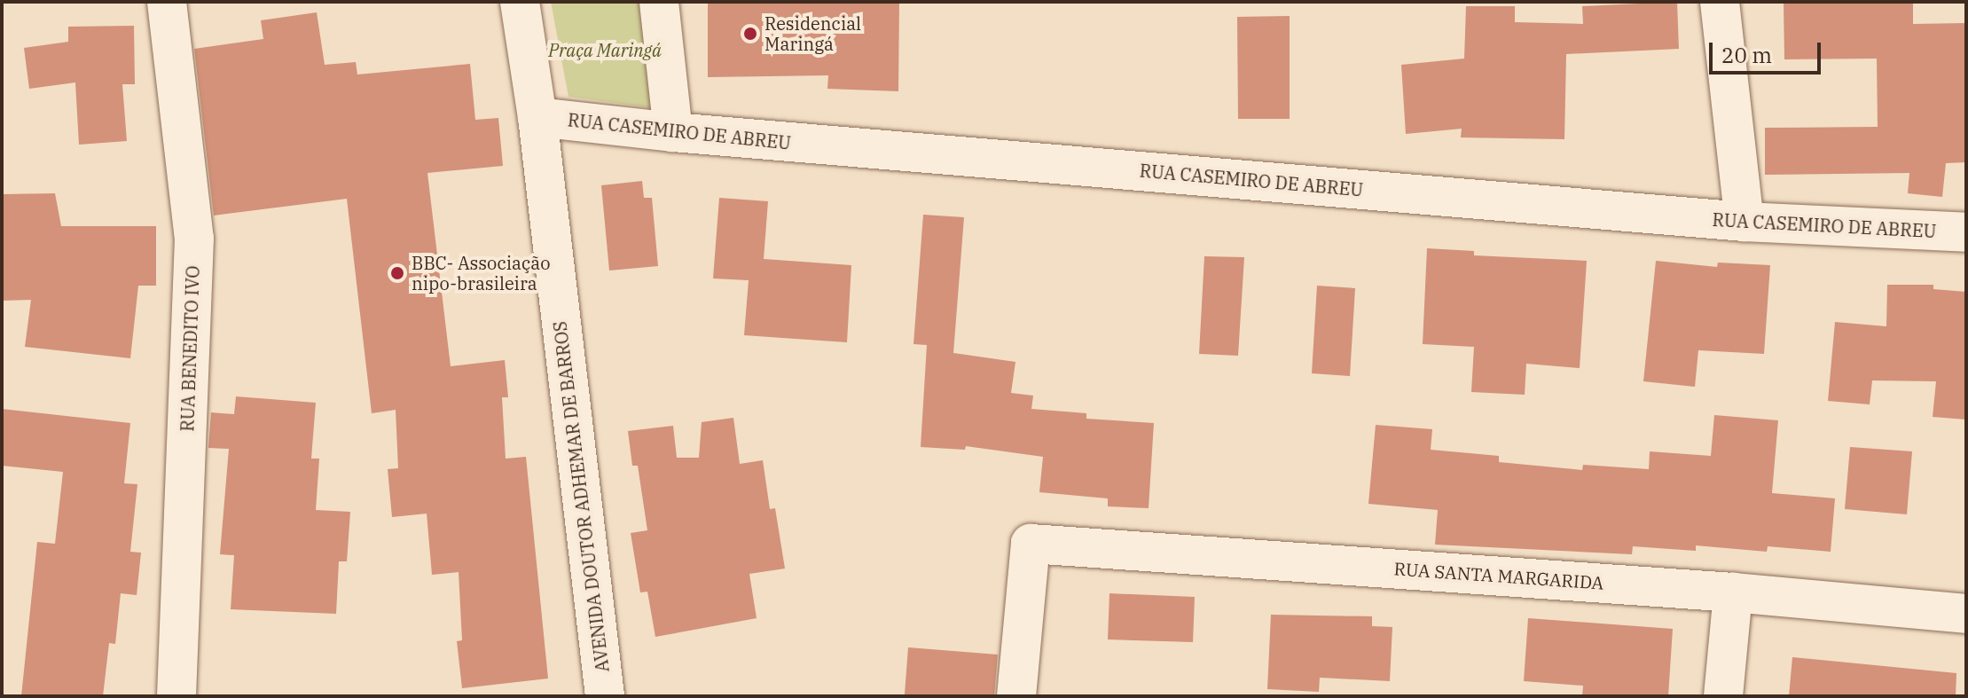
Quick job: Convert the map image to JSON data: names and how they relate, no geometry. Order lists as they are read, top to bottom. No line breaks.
{"streets":{"street":["RUA CASEMIRO DE ABREU","RUA BENEDITO IVO","AVENIDA DOUTOR ADHEMAR DE BARROS","RUA SANTA MARGARIDA"]},"crossings":[["RUA CASEMIRO DE ABREU","AVENIDA DOUTOR ADHEMAR DE BARROS"]],"parks":["Praça Maringá"],"places":["Residencial Maringá","BBC- Associação nipo-brasileira"],"scale_bar":"20 m"}
